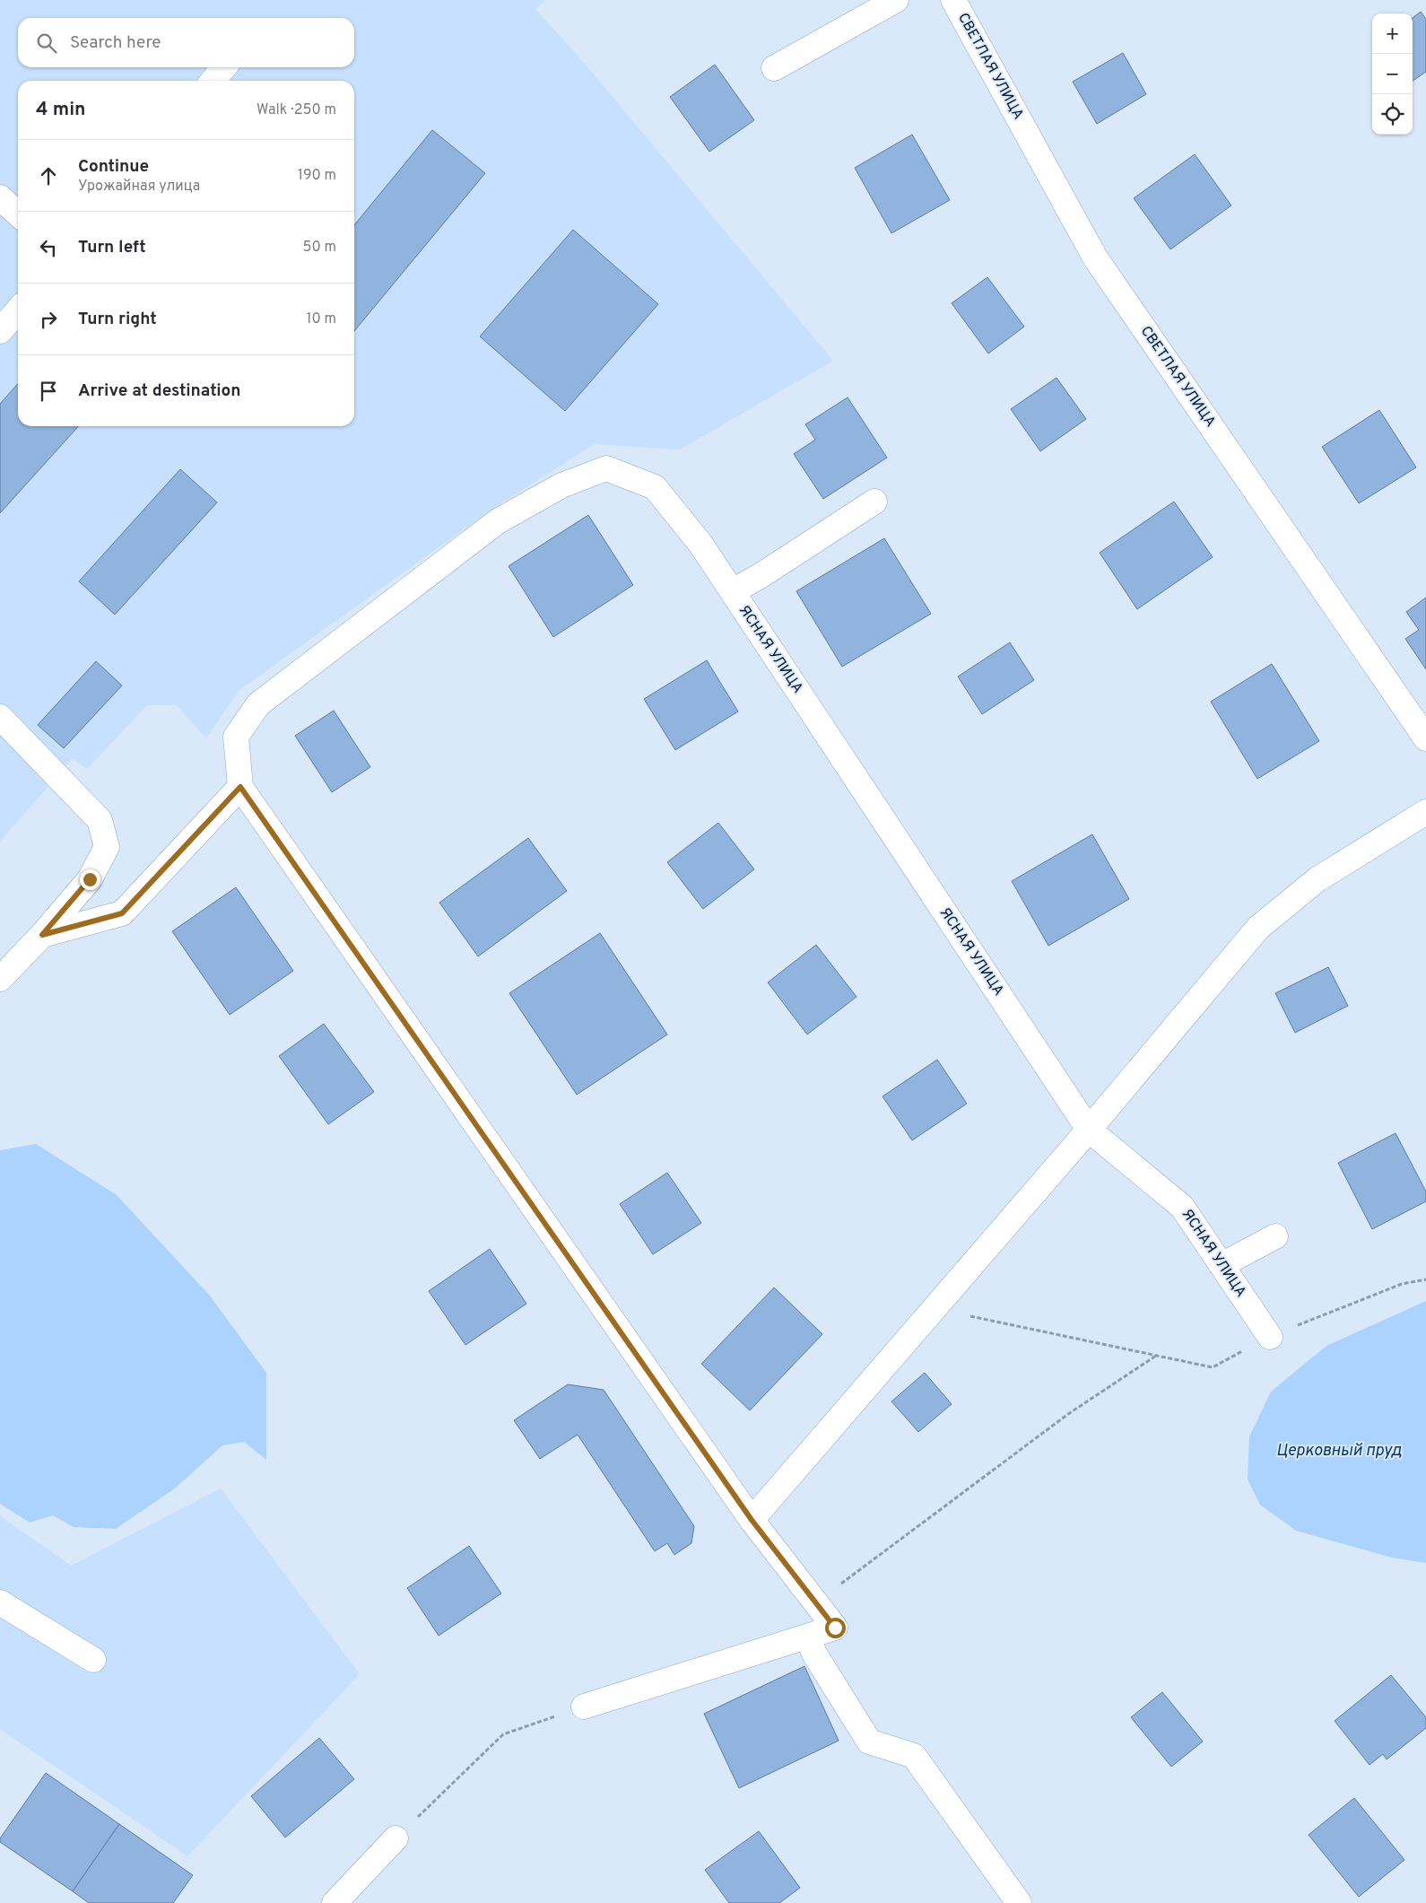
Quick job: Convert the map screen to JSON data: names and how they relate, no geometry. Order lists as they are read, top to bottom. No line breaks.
{"streets":{"street":["СВЕТЛАЯ УЛИЦА","ЯСНАЯ УЛИЦА"]},"water":["Церковный пруд"],"page":{"map_buttons":["+","−"],"search":"Search here","heading":["4 min","Walk · 250 m"],"list":[["Continue","Урожайная улица","190 m"],["Turn left","50 m"],["Turn right","10 m"],"Arrive at destination"]}}
